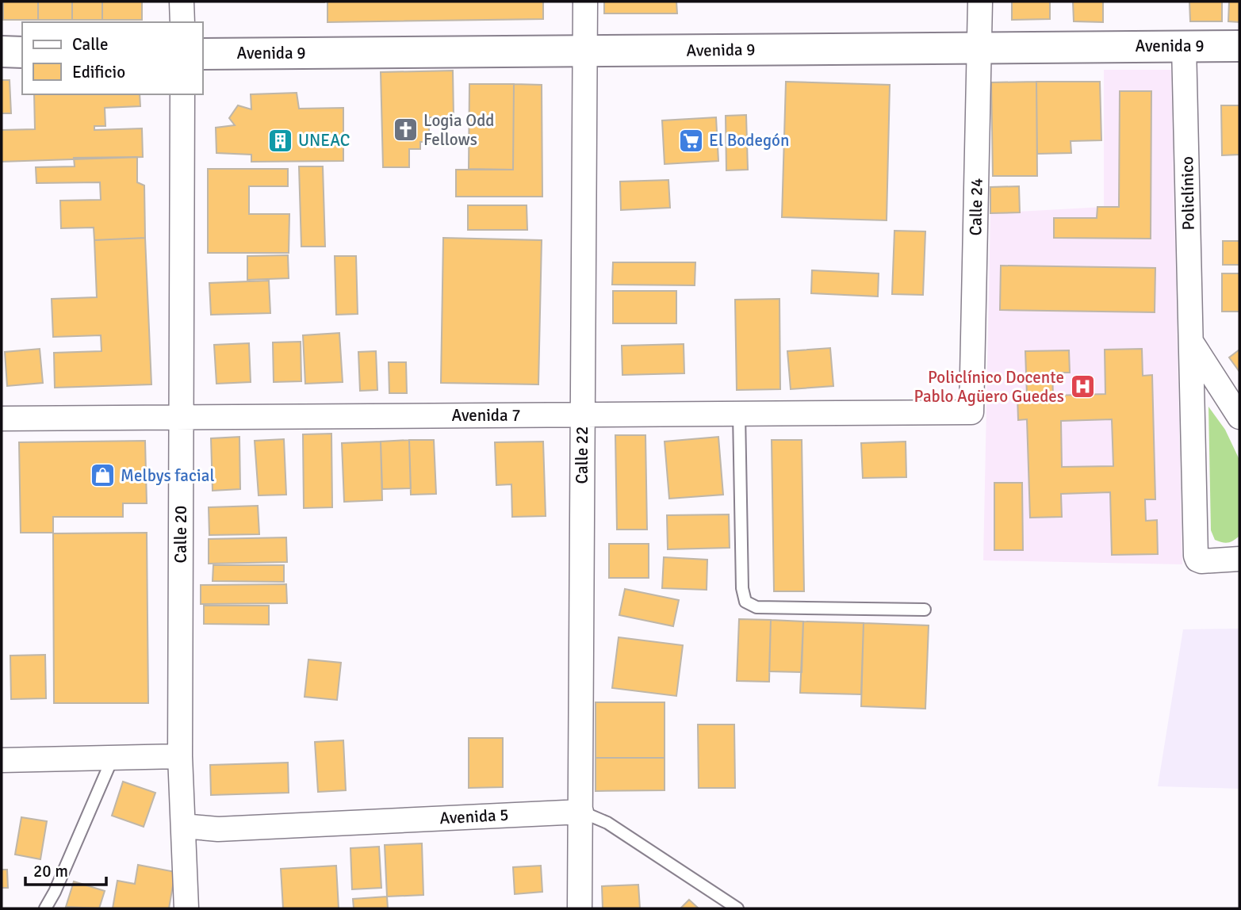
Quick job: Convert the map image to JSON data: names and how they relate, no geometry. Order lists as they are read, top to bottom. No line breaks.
{"streets":{"main road":["Avenida 9"],"street":["Policlínico","Calle 24","Avenida 7","Calle 22","Calle 20","Avenida 5"]},"crossings":[["Avenida 9","Policlínico"],["Avenida 9","Calle 24"],["Avenida 9","Calle 22"],["Calle 24","Avenida 7"],["Avenida 7","Calle 22"],["Avenida 7","Calle 20"],["Calle 22","Avenida 5"],["Calle 20","Avenida 5"]],"places":{"church":["Logia Odd Fellows"],"building":["UNEAC"],"supermarket":["El Bodegón"],"hospital":["Policlínico Docente Pablo Agüero Guedes"],"shop":["Melbys facial"]},"legend":["Calle","Edificio"],"scale_bar":"20 m"}
